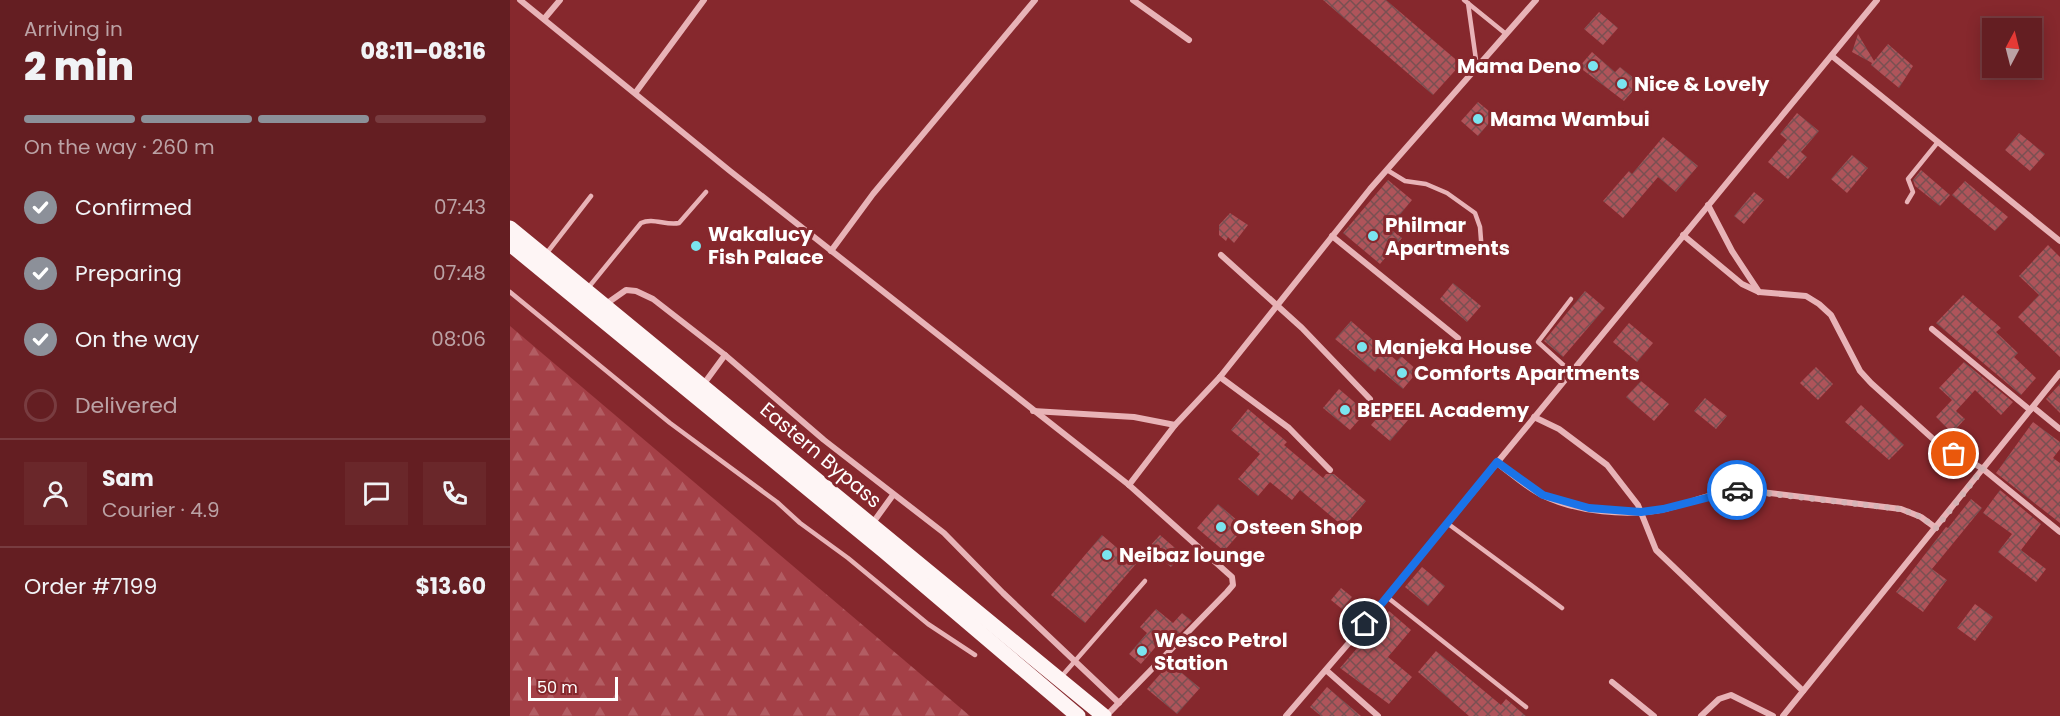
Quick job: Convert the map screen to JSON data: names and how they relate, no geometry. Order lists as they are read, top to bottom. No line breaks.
{"streets":{"main road":["Eastern Bypass"]},"places":["Mama Deno","Nice & Lovely","Mama Wambui","Philmar Apartments","Wakalucy Fish Palace","Manjeka House","Comforts Apartments","BEPEEL Academy","Osteen Shop","Neibaz lounge","Wesco Petrol Station"],"scale_bar":"50 m","north":"top","page":{"heading":["2 min","Arriving in","08:11–08:16"],"panel":["Sam","Courier · 4.9","Order #7199","$13.60"],"bar":"On the way · 260 m","list":[["Confirmed","07:43"],["Preparing","07:48"],["On the way","08:06"],"Delivered"],"scale":"50 m"}}
